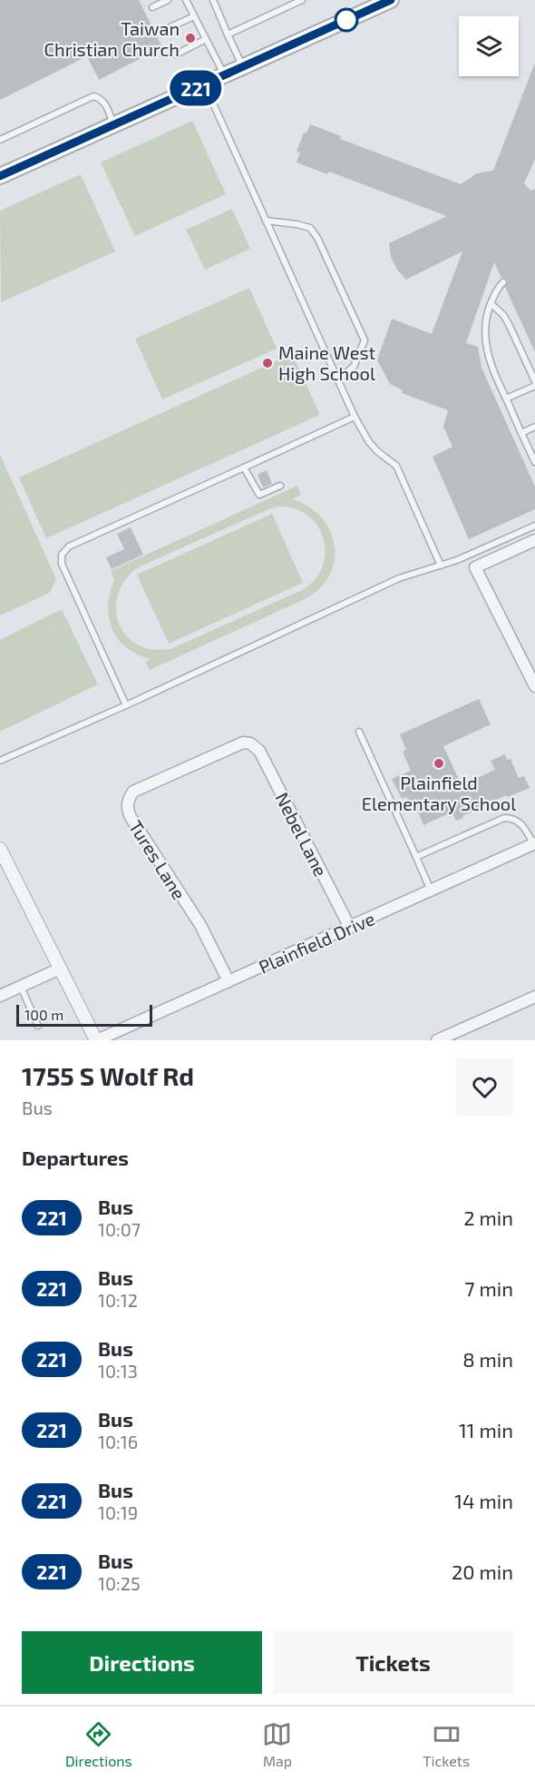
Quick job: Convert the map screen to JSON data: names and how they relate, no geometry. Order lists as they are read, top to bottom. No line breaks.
{"streets":{"street":["Nebel Lane","Tures Lane","Plainfield Drive"]},"crossings":[["Nebel Lane","Tures Lane"],["Nebel Lane","Plainfield Drive"],["Tures Lane","Plainfield Drive"]],"places":["Taiwan Christian Church","Maine West High School","Plainfield Elementary School"],"lines":["bus line 221"],"scale_bar":"100 m","page":{"on_map":"221","scale":"100 m","heading":[["1755 S Wolf Rd","Bus"],"Departures"],"list":[{"mark":"221","name":"Bus","note":"10:07","value":"2 min"},{"mark":"221","name":"Bus","note":"10:12","value":"7 min"},{"mark":"221","name":"Bus","note":"10:13","value":"8 min"},{"mark":"221","name":"Bus","note":"10:16","value":"11 min"},{"mark":"221","name":"Bus","note":"10:19","value":"14 min"},{"mark":"221","name":"Bus","note":"10:25","value":"20 min"}],"buttons":["Directions","Tickets"],"tabs":["Directions","Map","Tickets"]}}
